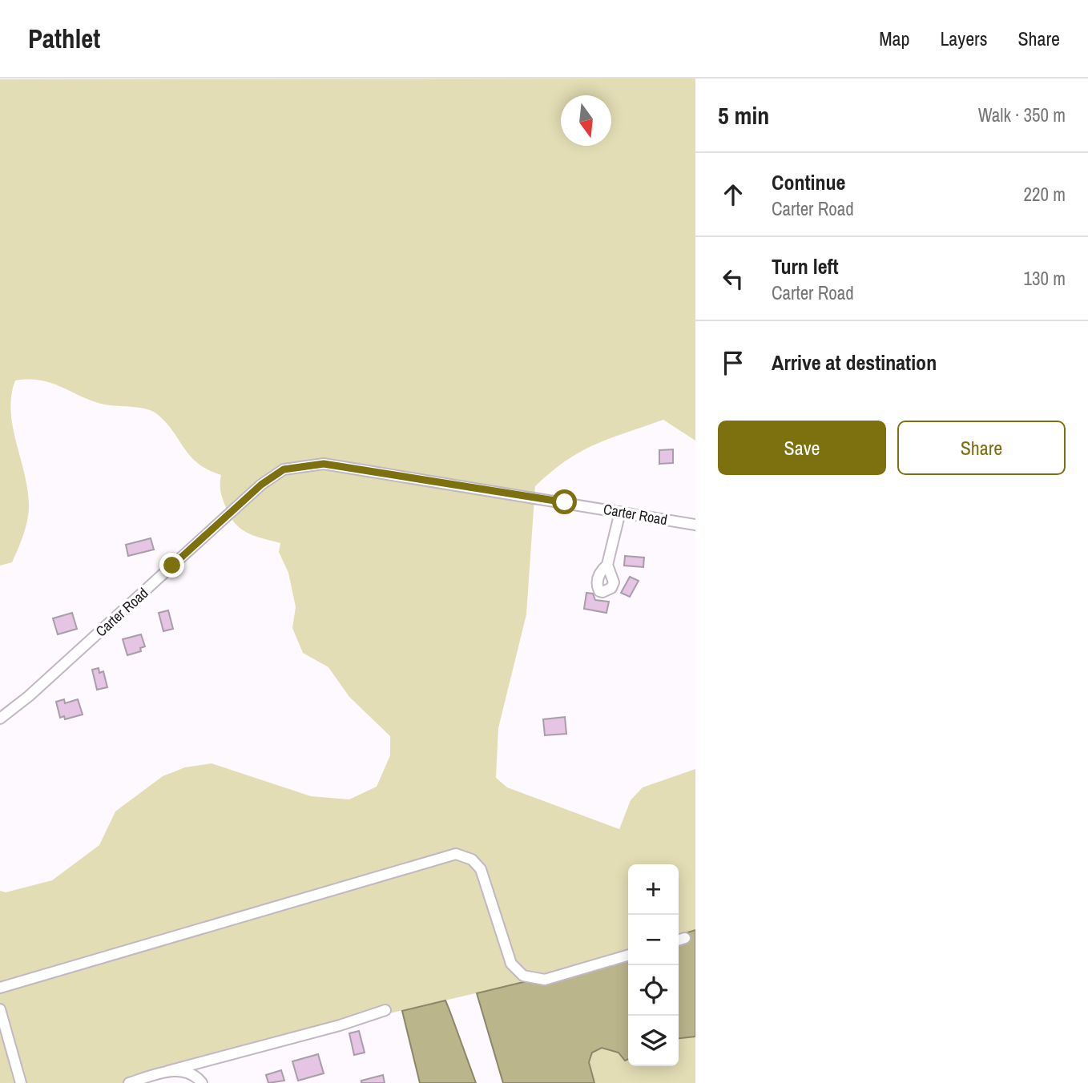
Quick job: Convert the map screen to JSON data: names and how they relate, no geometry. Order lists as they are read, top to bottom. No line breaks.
{"streets":{"street":["Carter Road"]},"north":"bottom","page":{"header":"Pathlet","nav":["Map","Layers","Share"],"heading":["5 min","Walk · 350 m"],"list":[["Continue","Carter Road","220 m"],["Turn left","Carter Road","130 m"],"Arrive at destination"],"buttons":["Save","Share"],"map_buttons":["+","−"]}}
